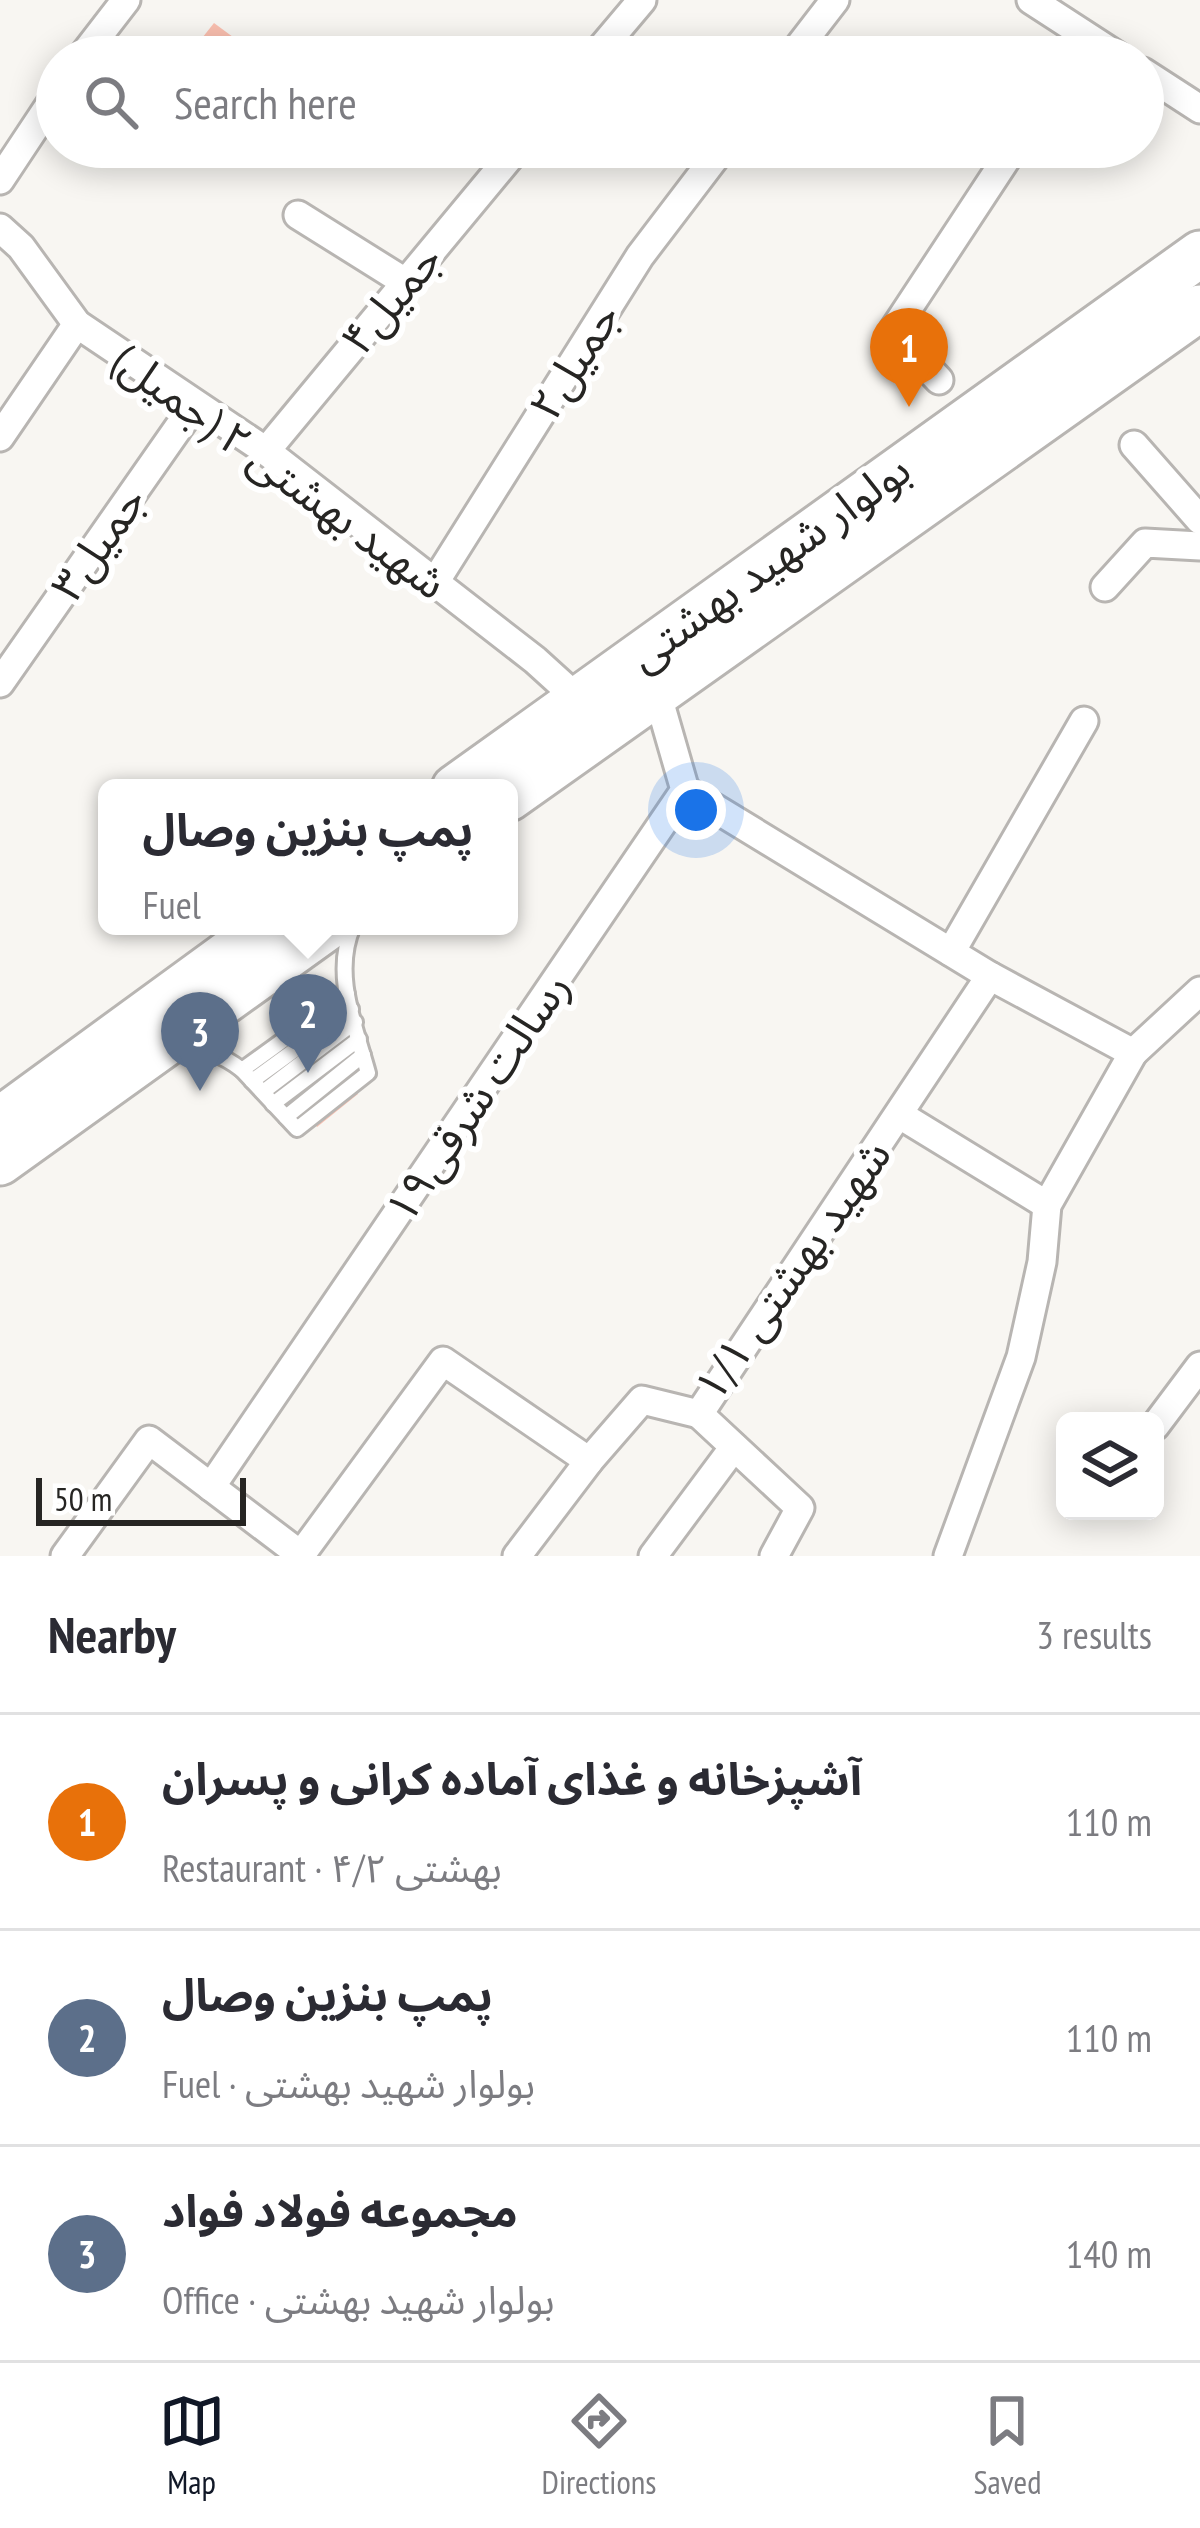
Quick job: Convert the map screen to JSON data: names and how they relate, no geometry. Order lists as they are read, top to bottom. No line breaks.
{"streets":{"main road":["بولوار شهید بهشتی"],"street":["جمیل۴","جمیل۲","شهید بهشتی ۲ (جمیل)","جمیل۳","رسالت شرقی۱۹","شهید بهشتی ۱/۱"]},"crossings":[["جمیل۴","شهید بهشتی ۲ (جمیل)"],["جمیل۲","شهید بهشتی ۲ (جمیل)"],["شهید بهشتی ۲ (جمیل)","جمیل۳"],["شهید بهشتی ۲ (جمیل)","بولوار شهید بهشتی"]],"scale_bar":"50 m","page":{"search":"Search here","pins":["1","2","3"],"popup":["پمپ بنزین وصال","Fuel"],"scale":"50 m","heading":["Nearby","3 results"],"list":[{"mark":"1","name":"آشپزخانه و غذای آماده کرانی و پسران","note":"Restaurant · بهشتی ۴/۲","value":"110 m"},{"mark":"2","name":"پمپ بنزین وصال","note":"Fuel · بولوار شهید بهشتی","value":"110 m"},{"mark":"3","name":"مجموعه فولاد فواد","note":"Office · بولوار شهید بهشتی","value":"140 m"}],"nav":["Map","Directions","Saved"]}}
